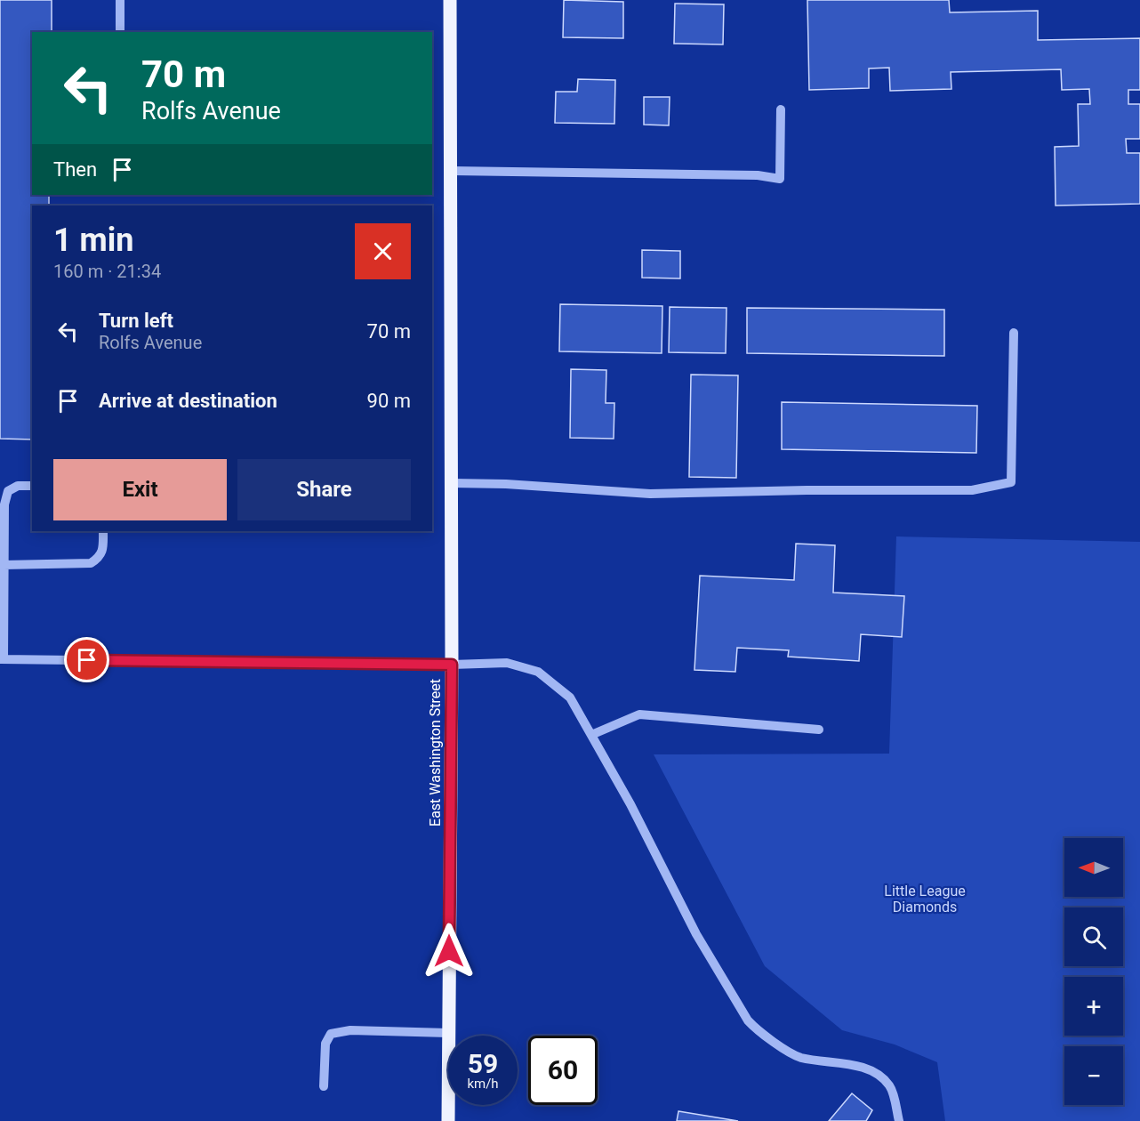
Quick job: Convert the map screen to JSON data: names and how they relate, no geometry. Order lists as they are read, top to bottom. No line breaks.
{"streets":{"main road":["East Washington Street"]},"parks":["Little League Diamonds"],"north":"left","page":{"turn":["70 m","Rolfs Avenue"],"then":"Then","heading":["1 min","160 m · 21:34"],"list":[{"name":"Turn left","note":"Rolfs Avenue","value":"70 m"},{"name":"Arrive at destination","value":"90 m"}],"buttons":["Exit","Share"],"map_buttons":["+","−"],"speed":"59 km/h","limit":"60"}}
